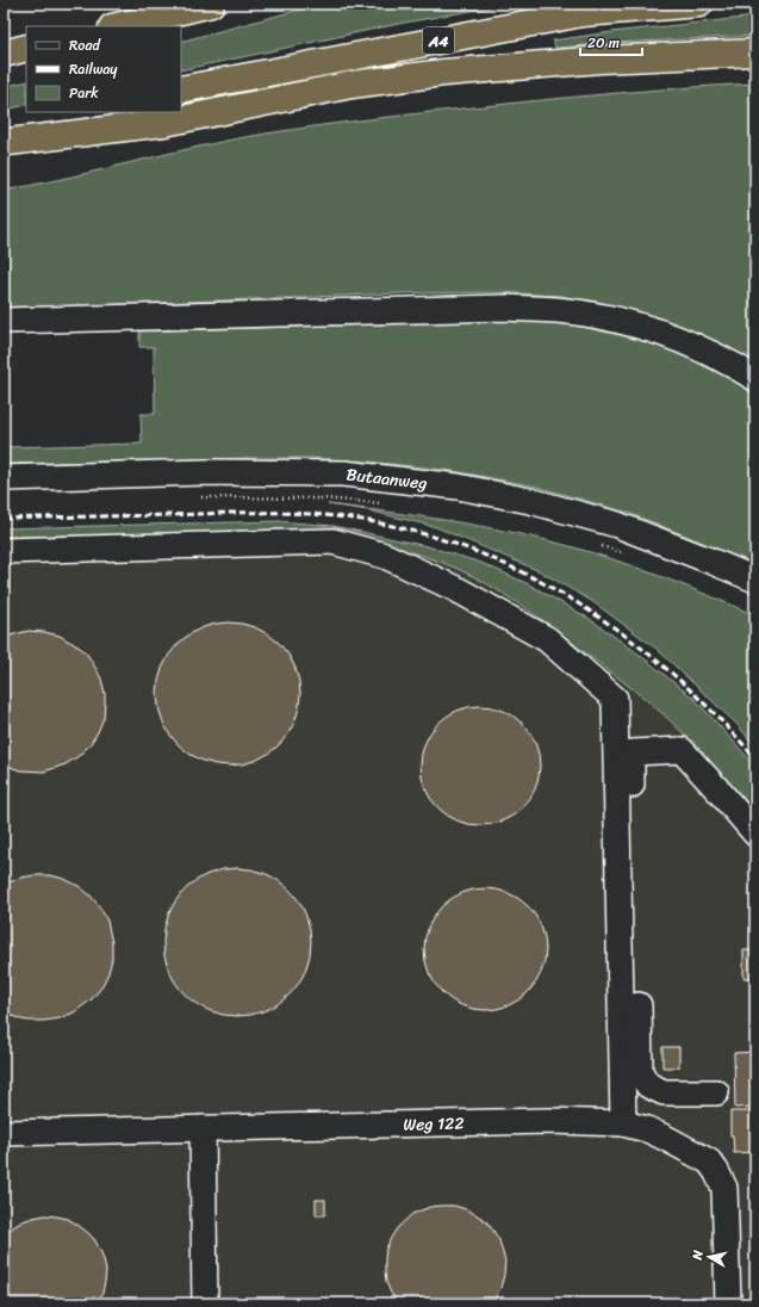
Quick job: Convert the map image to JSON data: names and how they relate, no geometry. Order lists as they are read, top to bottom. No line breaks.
{"streets":{"highway":["A4"],"street":["Butaanweg","Weg 122"]},"legend":["Road","Railway","Park"],"scale_bar":"20 m","north":"left"}
